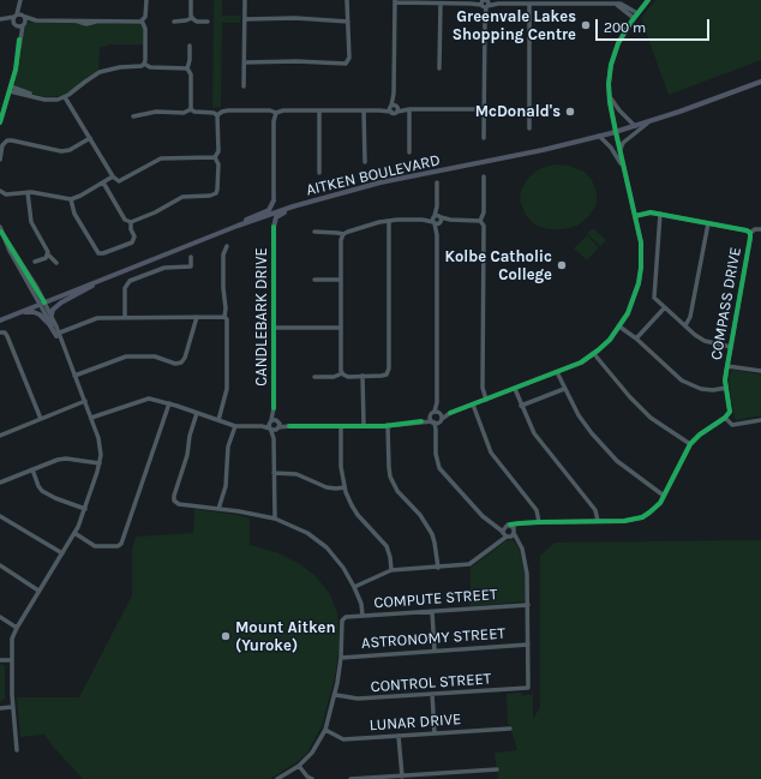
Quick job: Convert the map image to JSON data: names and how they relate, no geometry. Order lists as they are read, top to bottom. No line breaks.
{"streets":{"main road":["AITKEN BOULEVARD"],"street":["COMPASS DRIVE","CANDLEBARK DRIVE","COMPUTE STREET","ASTRONOMY STREET","CONTROL STREET","LUNAR DRIVE"]},"crossings":[["COMPUTE STREET","ASTRONOMY STREET"],["ASTRONOMY STREET","CONTROL STREET"]],"places":["Greenvale Lakes Shopping Centre","McDonald's","Kolbe Catholic College","Mount Aitken (Yuroke)"],"scale_bar":"200 m"}
